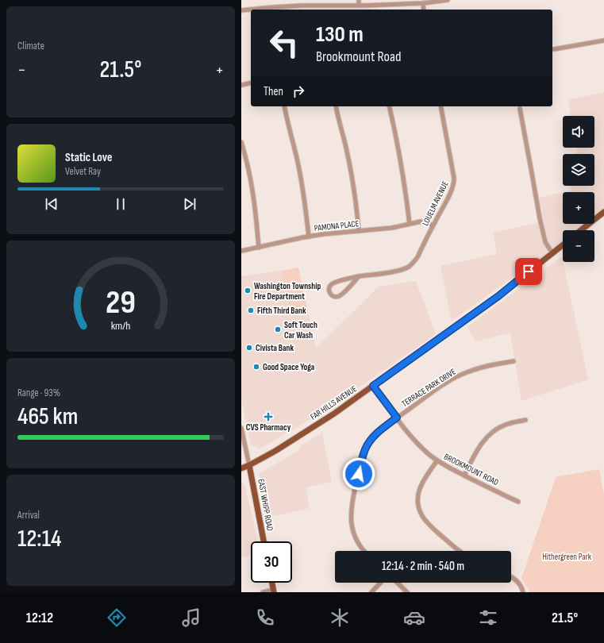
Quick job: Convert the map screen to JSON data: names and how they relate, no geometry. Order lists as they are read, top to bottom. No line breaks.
{"streets":{"main road":["FAR HILLS AVENUE","EAST WHIPP ROAD"],"street":["LOUELM AVENUE","PAMONA PLACE","TERRACE PARK DRIVE","BROOKMOUNT ROAD"]},"crossings":[["LOUELM AVENUE","PAMONA PLACE"],["TERRACE PARK DRIVE","BROOKMOUNT ROAD"],["FAR HILLS AVENUE","BROOKMOUNT ROAD"],["FAR HILLS AVENUE","EAST WHIPP ROAD"]],"parks":["Hithergreen Park"],"places":{"other":["Washington Township Fire Department","Fifth Third Bank","Soft Touch Car Wash","Civista Bank","Good Space Yoga"],"health":["CVS Pharmacy"]},"page":{"tile":["Climate",["Range · 93%","465 km"],["Arrival","12:14"]],"turn":["130 m","Brookmount Road"],"heat":["−","21.5°","+"],"then":"Then","map_buttons":["+","−"],"song":["Static Love","Velvet Ray"],"limit":"30","trip":"12:14 · 2 min · 540 m","tabs":["12:12","21.5°"],"gauge":["29","km/h"]}}
